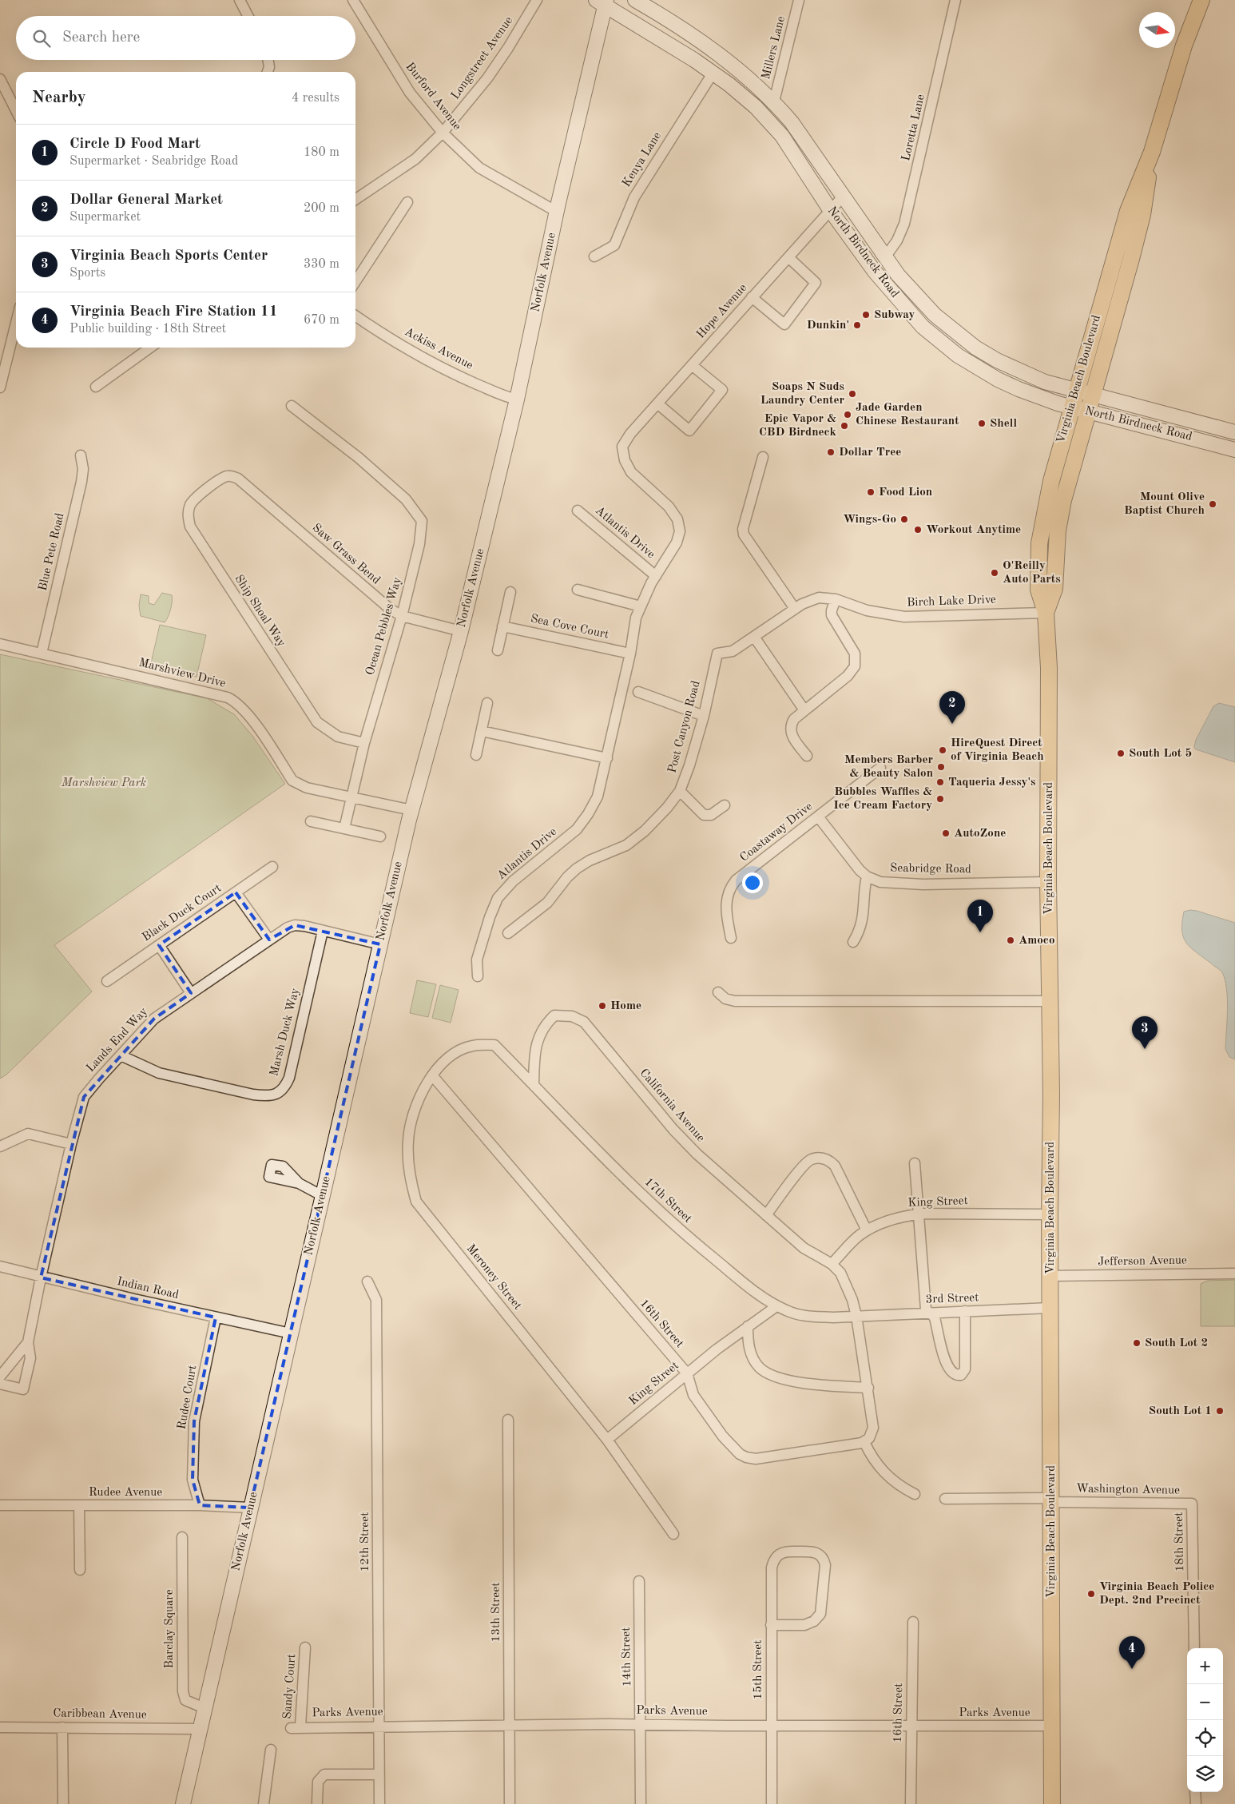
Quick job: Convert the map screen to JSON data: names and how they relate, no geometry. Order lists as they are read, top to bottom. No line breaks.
{"streets":{"main road":["North Birdneck Road","Norfolk Avenue","Virginia Beach Boulevard"],"street":["Millers Lane","Longstreet Avenue","Burford Avenue","Loretta Lane","Kenya Lane","Hope Avenue","Ackiss Avenue","Atlantis Drive","Blue Pete Road","Saw Grass Bend","Birch Lake Drive","Ship Shoal Way","Ocean Pebbles Way","Sea Cove Court","Marshview Drive","Post Canyon Road","Coastaway Drive","Seabridge Road","Black Duck Court","Marsh Duck Way","Lands End Way","California Avenue","17th Street","King Street","Jefferson Avenue","Meroney Street","Indian Road","3rd Street","16th Street","Rudee Court","Washington Avenue","Rudee Avenue","12th Street","18th Street","13th Street","Barclay Square","14th Street","15th Street","Sandy Court","Parks Avenue","Caribbean Avenue"]},"crossings":[["Millers Lane","North Birdneck Road"],["Longstreet Avenue","Burford Avenue"],["Burford Avenue","Norfolk Avenue"],["Loretta Lane","North Birdneck Road"],["Kenya Lane","North Birdneck Road"],["North Birdneck Road","Norfolk Avenue"],["North Birdneck Road","Hope Avenue"],["North Birdneck Road","Virginia Beach Boulevard"],["Norfolk Avenue","Ackiss Avenue"],["Norfolk Avenue","Saw Grass Bend"],["Norfolk Avenue","Marshview Drive"],["Norfolk Avenue","Lands End Way"],["Norfolk Avenue","Indian Road"],["Norfolk Avenue","Rudee Avenue"],["Norfolk Avenue","Barclay Square"],["Norfolk Avenue","Caribbean Avenue"],["Hope Avenue","Atlantis Drive"],["Virginia Beach Boulevard","Birch Lake Drive"],["Virginia Beach Boulevard","Seabridge Road"],["Virginia Beach Boulevard","King Street"],["Virginia Beach Boulevard","Jefferson Avenue"],["Virginia Beach Boulevard","3rd Street"],["Virginia Beach Boulevard","Washington Avenue"],["Virginia Beach Boulevard","Parks Avenue"],["Atlantis Drive","Sea Cove Court"],["Blue Pete Road","Marshview Drive"],["Saw Grass Bend","Ship Shoal Way"],["Saw Grass Bend","Ocean Pebbles Way"],["Birch Lake Drive","Post Canyon Road"],["Ship Shoal Way","Ocean Pebbles Way"],["Ocean Pebbles Way","Marshview Drive"],["Coastaway Drive","Seabridge Road"],["Marsh Duck Way","Lands End Way"],["Lands End Way","Indian Road"],["California Avenue","17th Street"],["California Avenue","King Street"],["17th Street","King Street"],["17th Street","Meroney Street"],["17th Street","3rd Street"],["King Street","Meroney Street"],["King Street","16th Street"],["Meroney Street","16th Street"],["Indian Road","Rudee Court"],["16th Street","Parks Avenue"],["Rudee Court","Rudee Avenue"],["Washington Avenue","18th Street"],["12th Street","Parks Avenue"],["13th Street","Parks Avenue"],["14th Street","Parks Avenue"],["15th Street","Parks Avenue"],["Sandy Court","Parks Avenue"]],"parks":["Marshview Park"],"places":["Subway","Dunkin'","Soaps N Suds Laundry Center","Jade Garden Chinese Restaurant","Shell","Epic Vapor & CBD Birdneck","Dollar Tree","Food Lion","Mount Olive Baptist Church","Wings-Go","Workout Anytime","O'Reilly Auto Parts","HireQuest Direct of Virginia Beach","South Lot 5","Members Barber & Beauty Salon","Taqueria Jessy's","Bubbles Waffles & Ice Cream Factory","AutoZone","Amoco","Home","South Lot 2","South Lot 1","Virginia Beach Police Dept. 2nd Precinct"],"north":"right","page":{"search":"Search here","heading":["Nearby","4 results"],"list":[{"mark":"1","name":"Circle D Food Mart","note":"Supermarket · Seabridge Road","value":"180 m"},{"mark":"2","name":"Dollar General Market","note":"Supermarket","value":"200 m"},{"mark":"3","name":"Virginia Beach Sports Center","note":"Sports","value":"330 m"},{"mark":"4","name":"Virginia Beach Fire Station 11","note":"Public building · 18th Street","value":"670 m"}],"pins":["2","1","3","4"],"map_buttons":["+","−"]}}
